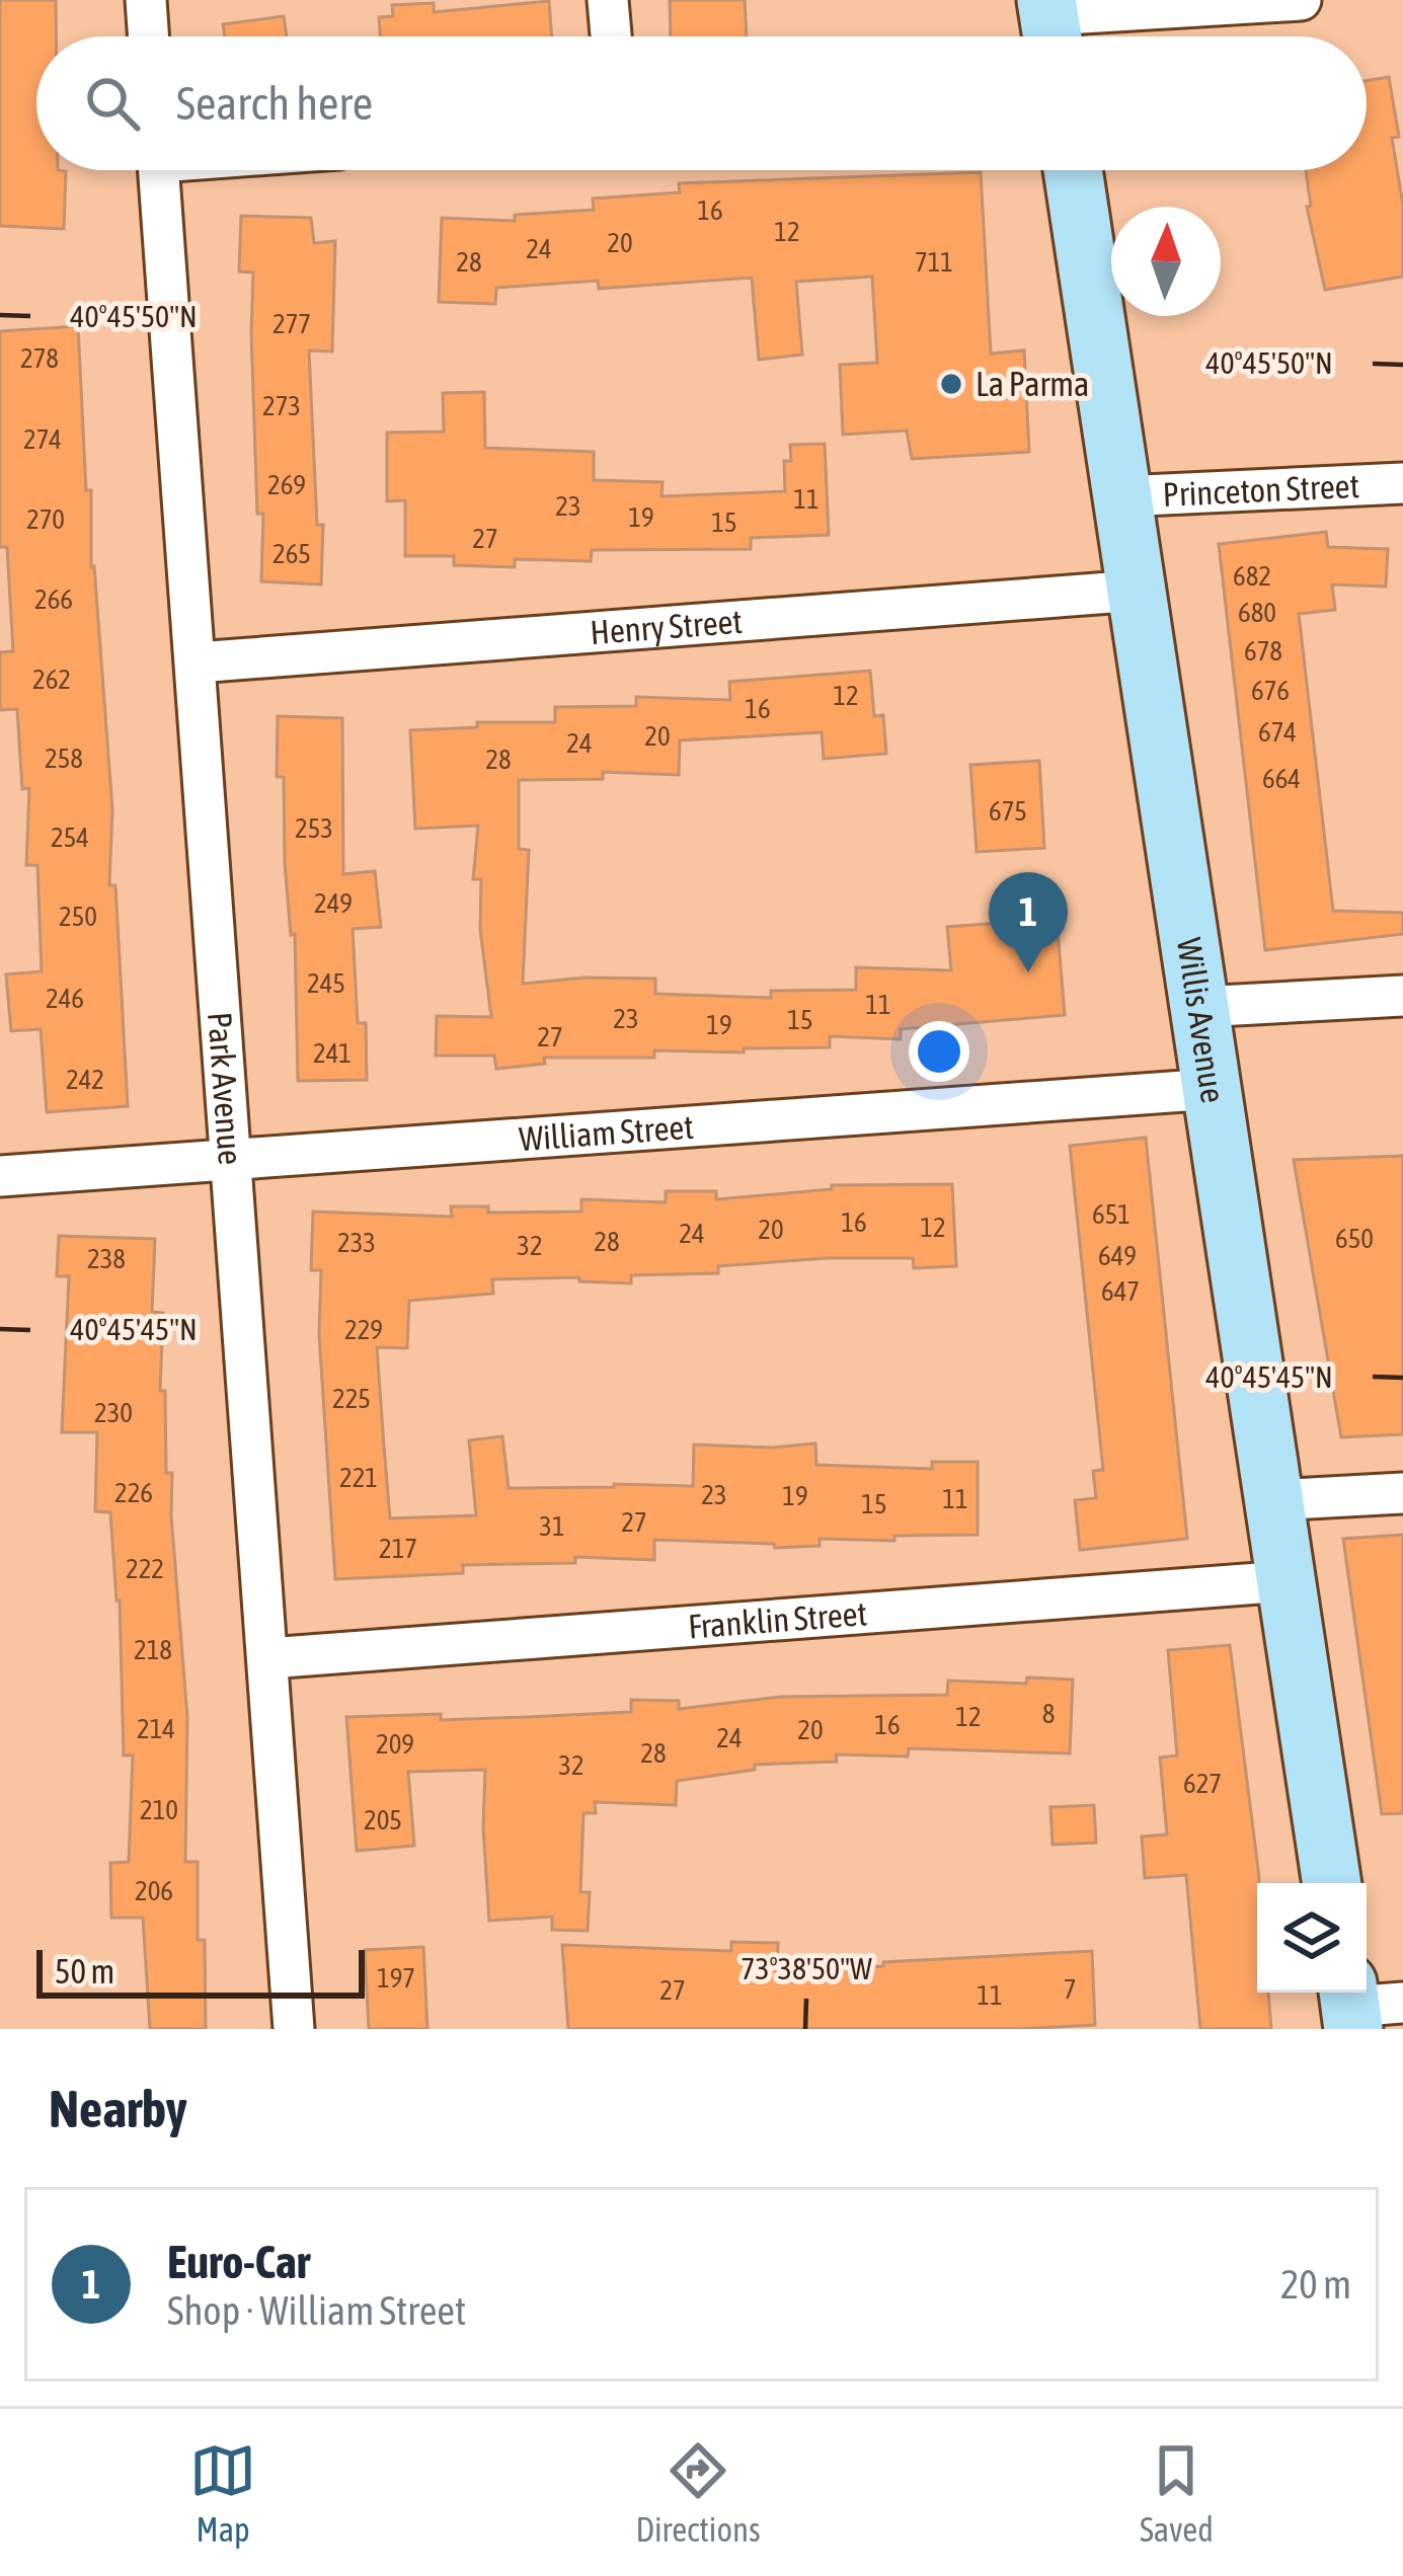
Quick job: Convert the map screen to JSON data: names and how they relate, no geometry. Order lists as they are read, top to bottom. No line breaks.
{"streets":{"main road":["Willis Avenue"],"street":["Princeton Street","Henry Street","Park Avenue","William Street","Franklin Street"]},"crossings":[["Princeton Street","Willis Avenue"],["Henry Street","Willis Avenue"],["Henry Street","Park Avenue"],["Willis Avenue","William Street"],["Willis Avenue","Franklin Street"],["Park Avenue","William Street"],["Park Avenue","Franklin Street"]],"places":["La Parma"],"house_numbers":["16","12","20","24","28","711","277","278","273","274","269","11","23","19","270","15","27","265","682","266","680","678","262","676","12","16","674","20","24","258","28","664","675","253","254","249","250","245","246","11","23","15","19","27","241","242","651","16","12","20","24","650","28","233","32","649","238","647","229","225","230","221","226","23","19","11","15","27","31","217","222","218","8","12","16","214","20","24","209","28","32","627","210","205","206","197","7","27","11"],"scale_bar":"50 m","north":"top","page":{"search":"Search here","pins":"1","scale":"50 m","heading":"Nearby","list":[{"mark":"1","name":"Euro-Car","note":"Shop · William Street","value":"20 m"}],"nav":["Map","Directions","Saved"]},"coordinates":["40°45'50\"N","40°45'45\"N","73°38'50\"W"]}
